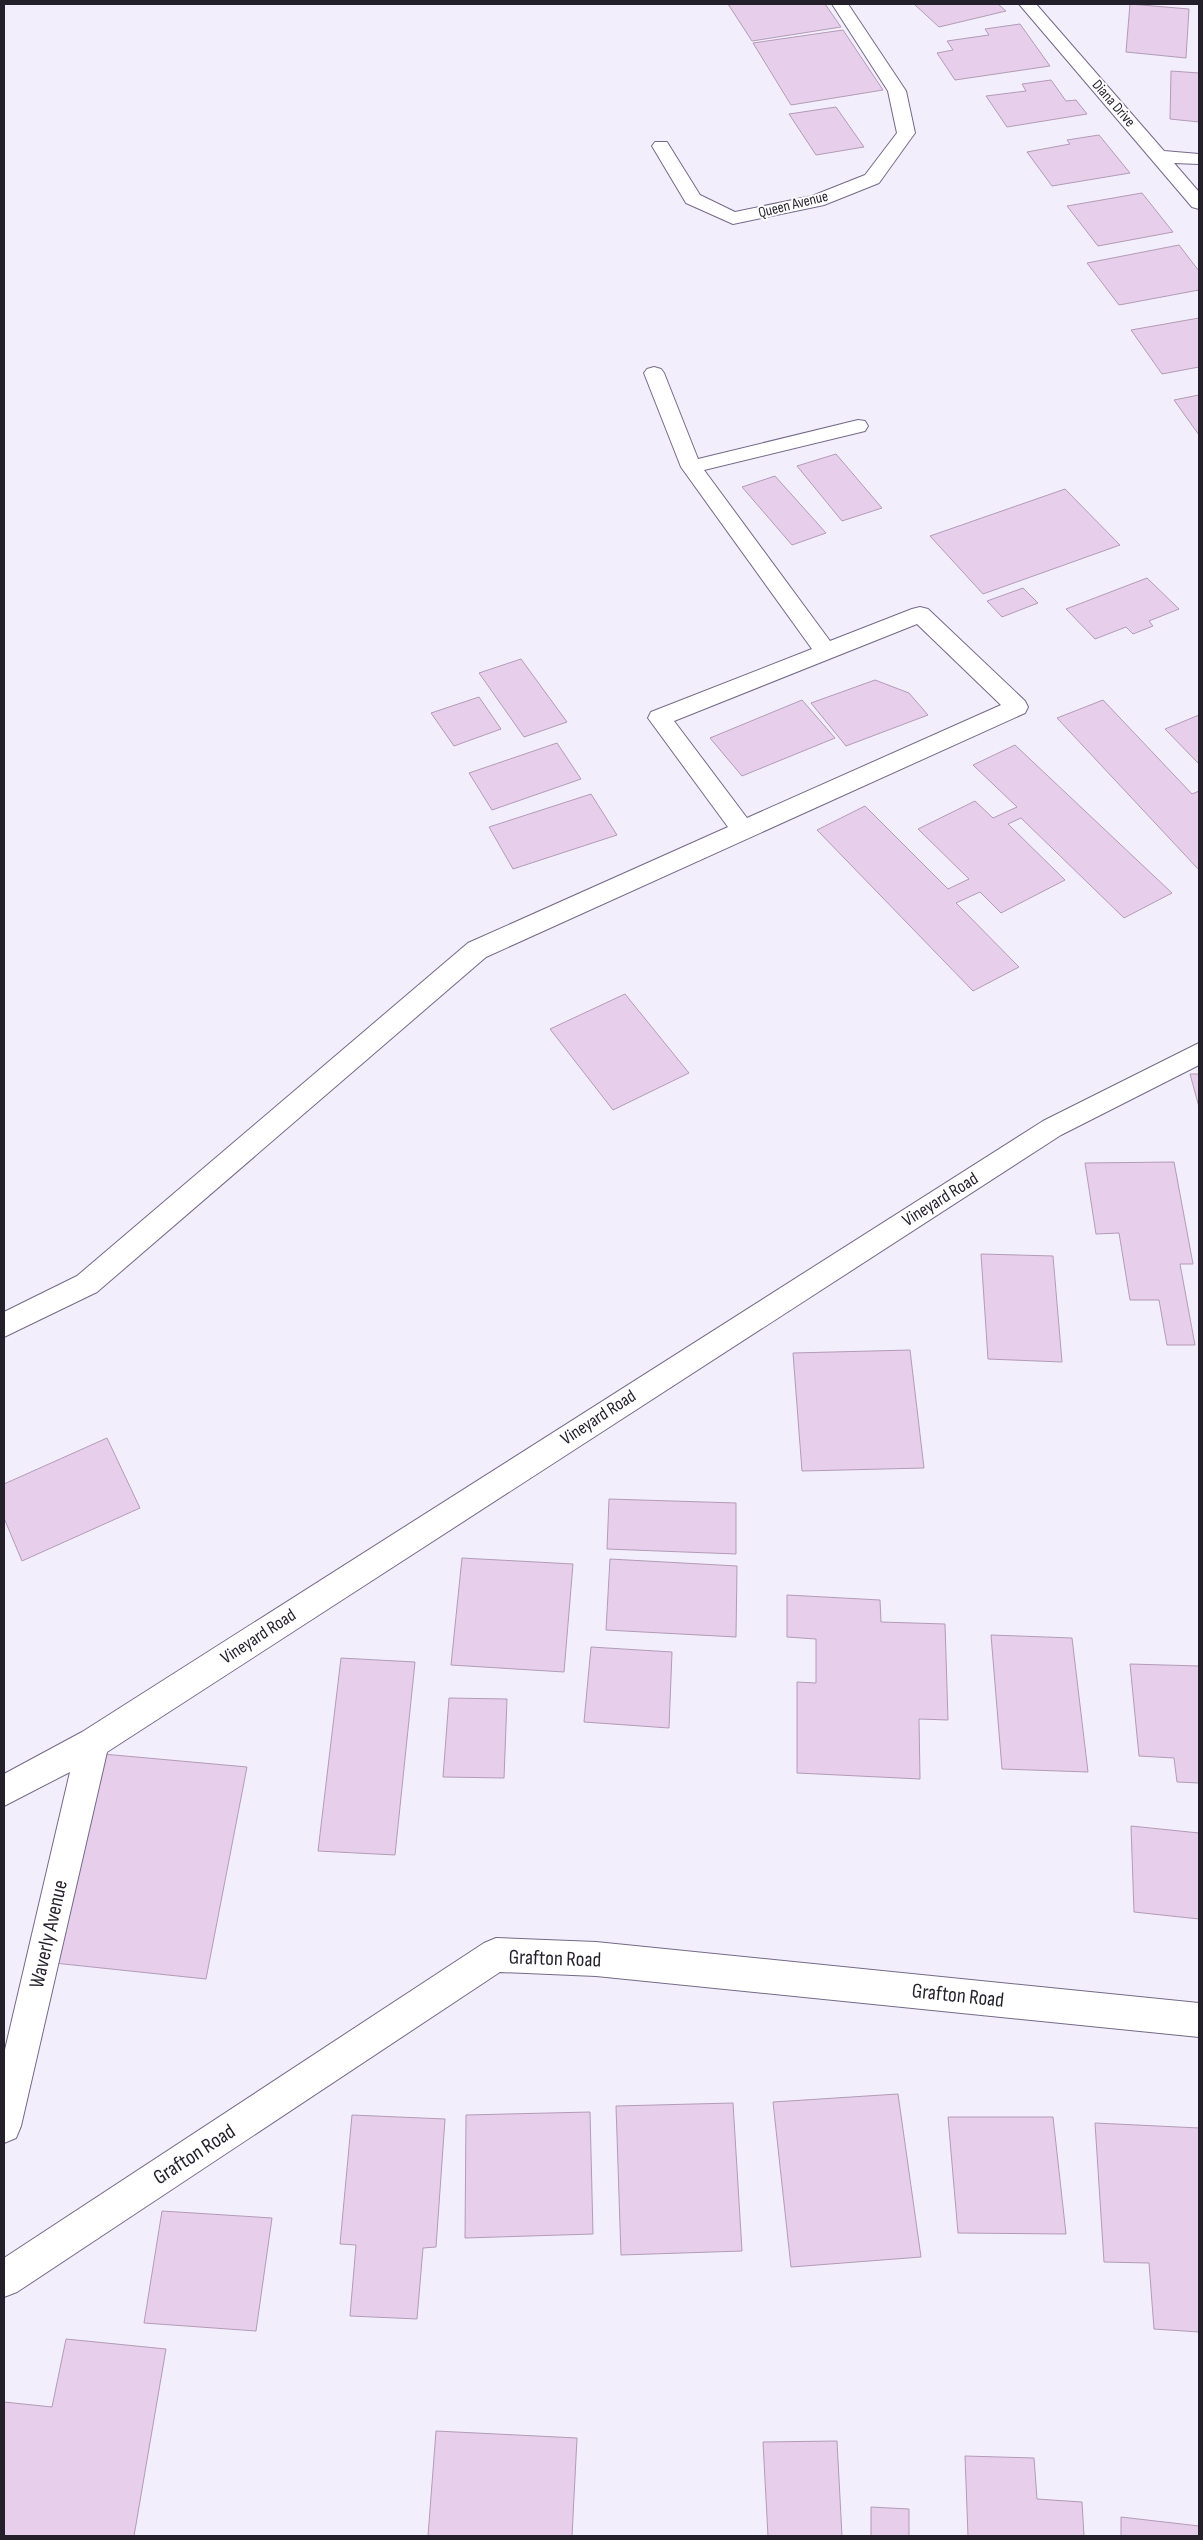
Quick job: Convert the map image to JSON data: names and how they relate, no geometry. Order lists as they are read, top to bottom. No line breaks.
{"streets":{"street":["Diana Drive","Queen Avenue","Vineyard Road","Waverly Avenue","Grafton Road"]},"crossings":[["Vineyard Road","Waverly Avenue"]]}
